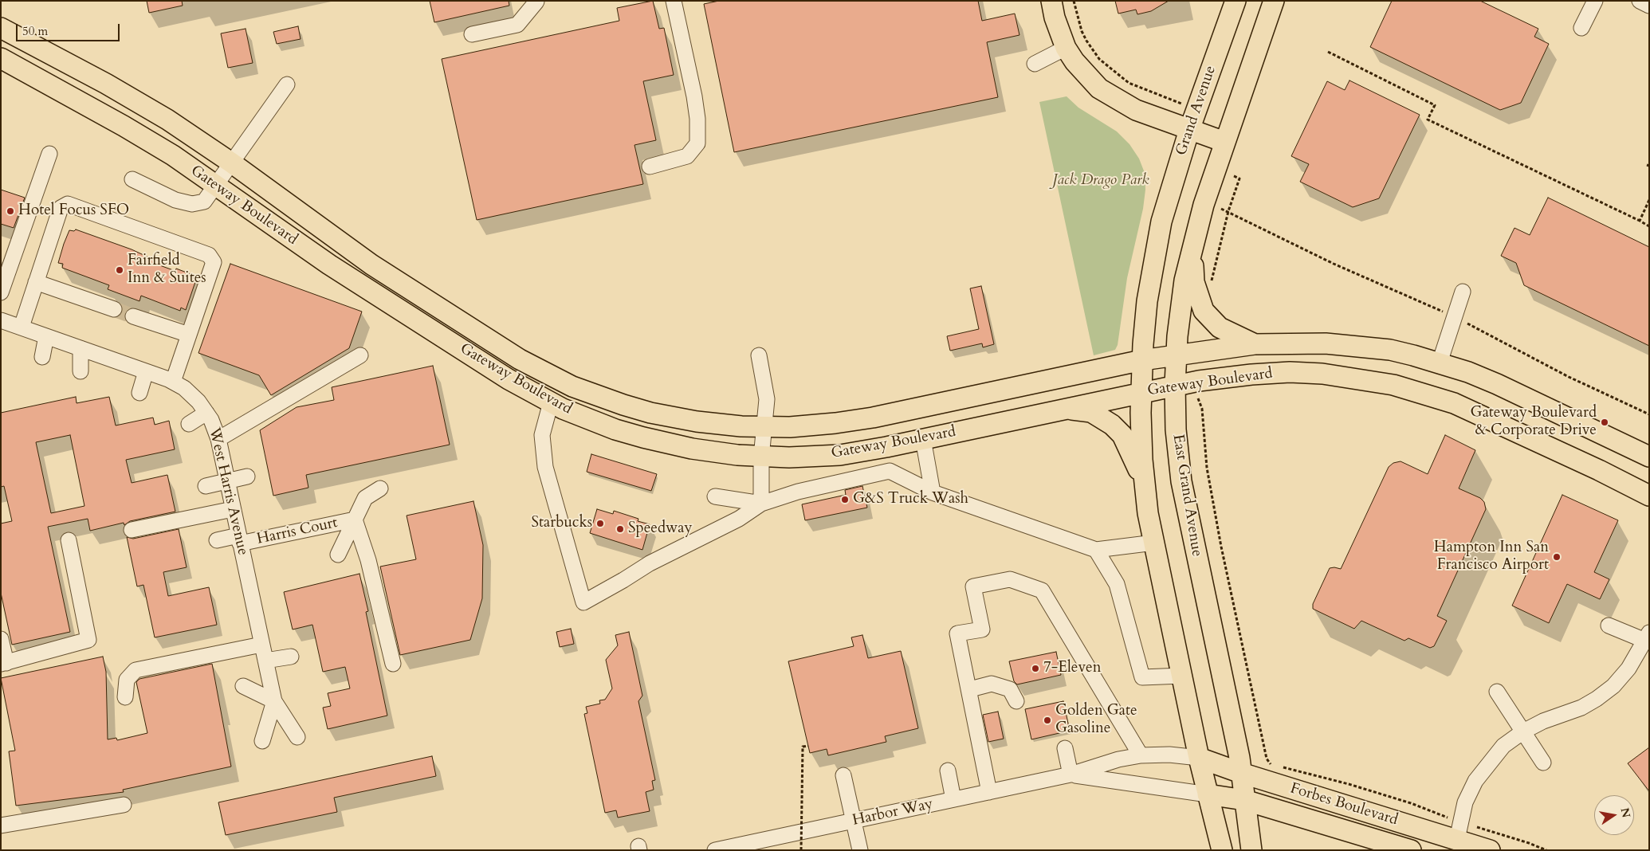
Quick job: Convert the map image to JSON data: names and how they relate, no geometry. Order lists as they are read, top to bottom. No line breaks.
{"streets":{"main road":["Grand Avenue","Gateway Boulevard","East Grand Avenue","Forbes Boulevard"],"street":["West Harris Avenue","Harris Court","Harbor Way"]},"crossings":[["Grand Avenue","Gateway Boulevard"],["Gateway Boulevard","East Grand Avenue"],["West Harris Avenue","Harris Court"],["East Grand Avenue","Forbes Boulevard"],["Forbes Boulevard","Harbor Way"]],"parks":["Jack Drago Park"],"places":["Hotel Focus SFO","Fairfield Inn & Suites","Gateway Boulevard & Corporate Drive","G&S Truck Wash","Starbucks","Speedway","Hampton Inn San Francisco Airport","7-Eleven","Golden Gate Gasoline"],"scale_bar":"50 m","north":"right"}
